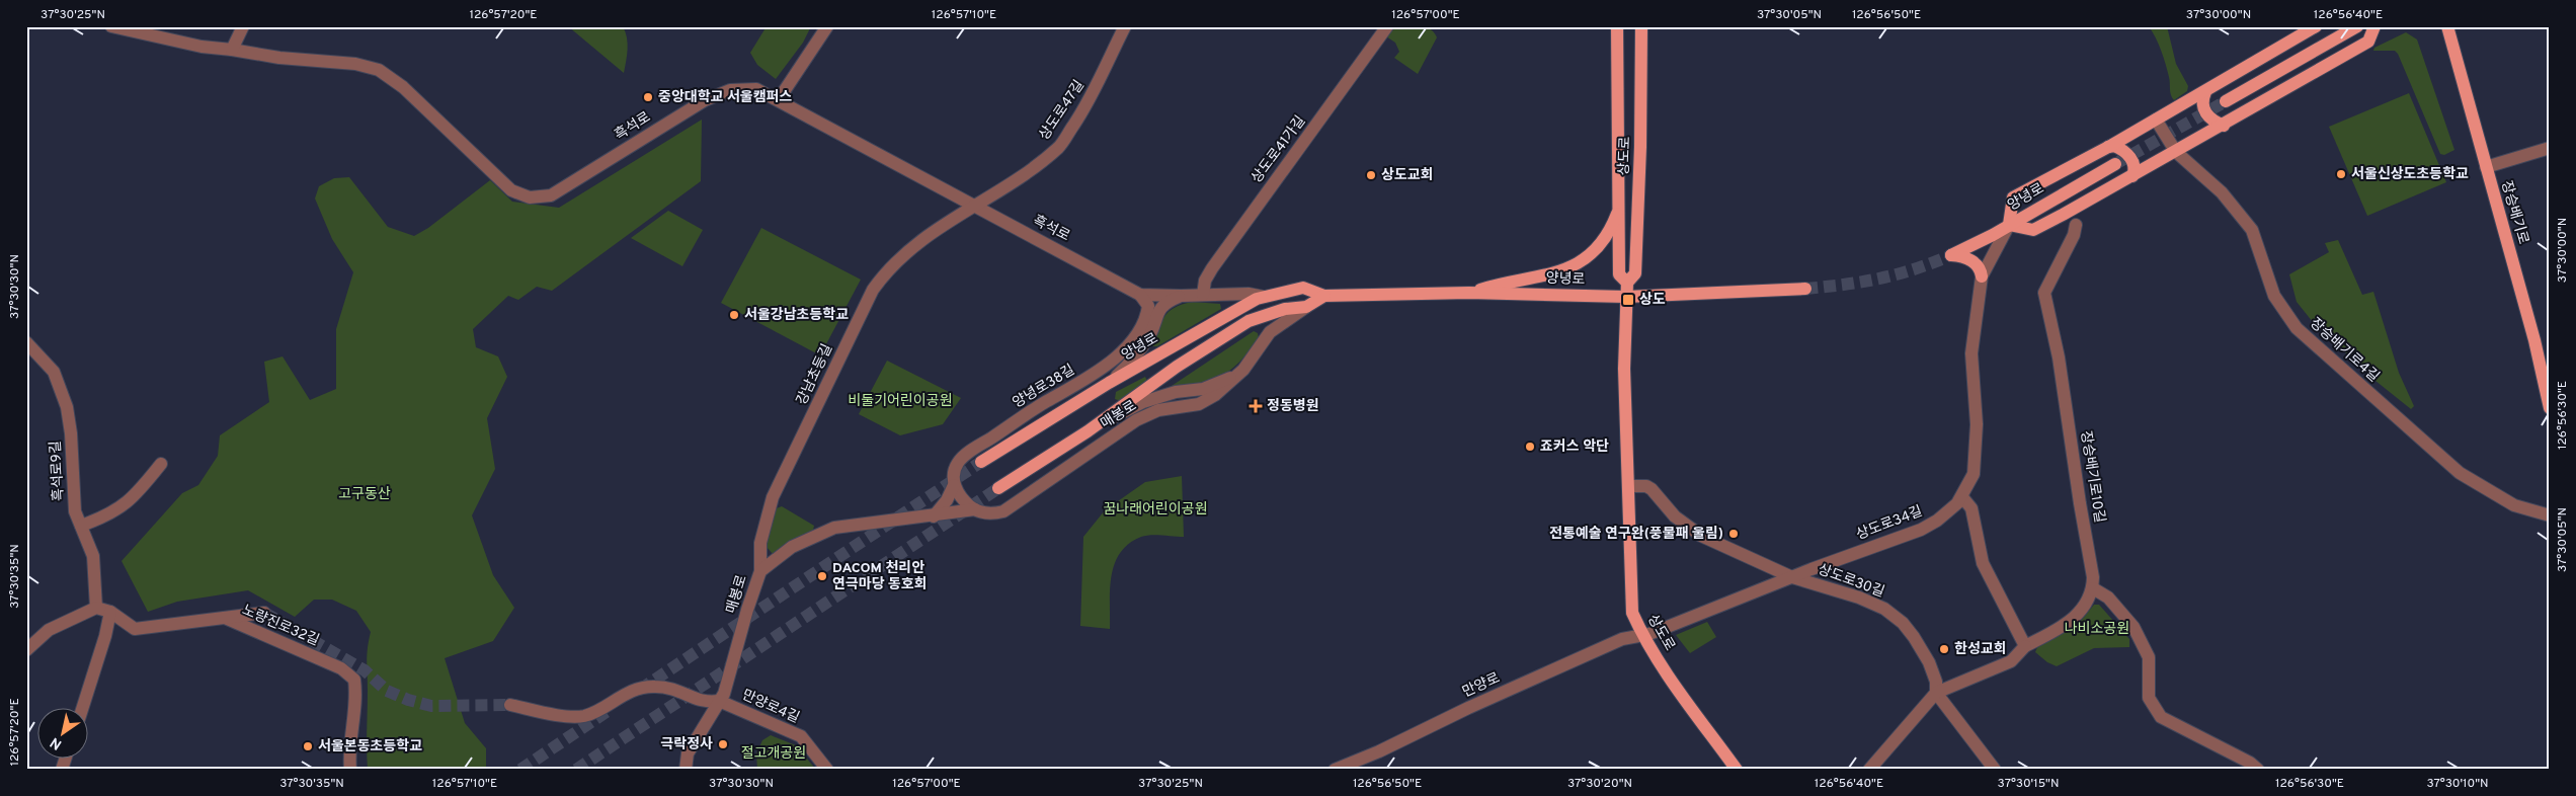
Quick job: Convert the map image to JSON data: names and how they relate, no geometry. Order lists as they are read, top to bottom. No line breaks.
{"streets":{"main road":["상도로","양녕로","장승배기로"],"street":["상도로47길","흑석로","상도로41가길","장승배기로4길","강남초등길","양녕로38길","매봉로","흑석로9길","장승배기로10길","상도로34길","상도로30길","노량진로32길","만양로","만양로4길"]},"crossings":[["상도로47길","흑석로"],["상도로47길","강남초등길"],["흑석로","상도로41가길"],["흑석로","양녕로"],["흑석로","강남초등길"],["상도로","양녕로"],["상도로","상도로34길"],["상도로","만양로"],["양녕로","상도로34길"],["강남초등길","매봉로"],["양녕로38길","매봉로"],["매봉로","만양로4길"],["흑석로9길","노량진로32길"],["상도로34길","상도로30길"],["상도로34길","만양로"]],"parks":["비둘기어린이공원","고구동산","꿈나래어린이공원","나비소공원","절고개공원"],"places":{"other":["중앙대학교 서울캠퍼스","서울신상도초등학교","상도교회","서울강남초등학교","죠커스 악단","전통예술 연구완(풍물패 울림)","DACOM 천리안 연극마당 동호회","한성교회","극락정사","서울본동초등학교"],"transit":["상도"],"health":["정동병원"]},"north":"bottom left","coordinates":["37°30'25\"N","126°57'20\"E","126°57'10\"E","126°57'00\"E","37°30'05\"N","126°56'50\"E","37°30'00\"N","126°56'40\"E","37°30'30\"N","126°56'30\"E","37°30'35\"N","37°30'20\"N","37°30'15\"N","37°30'10\"N"]}
